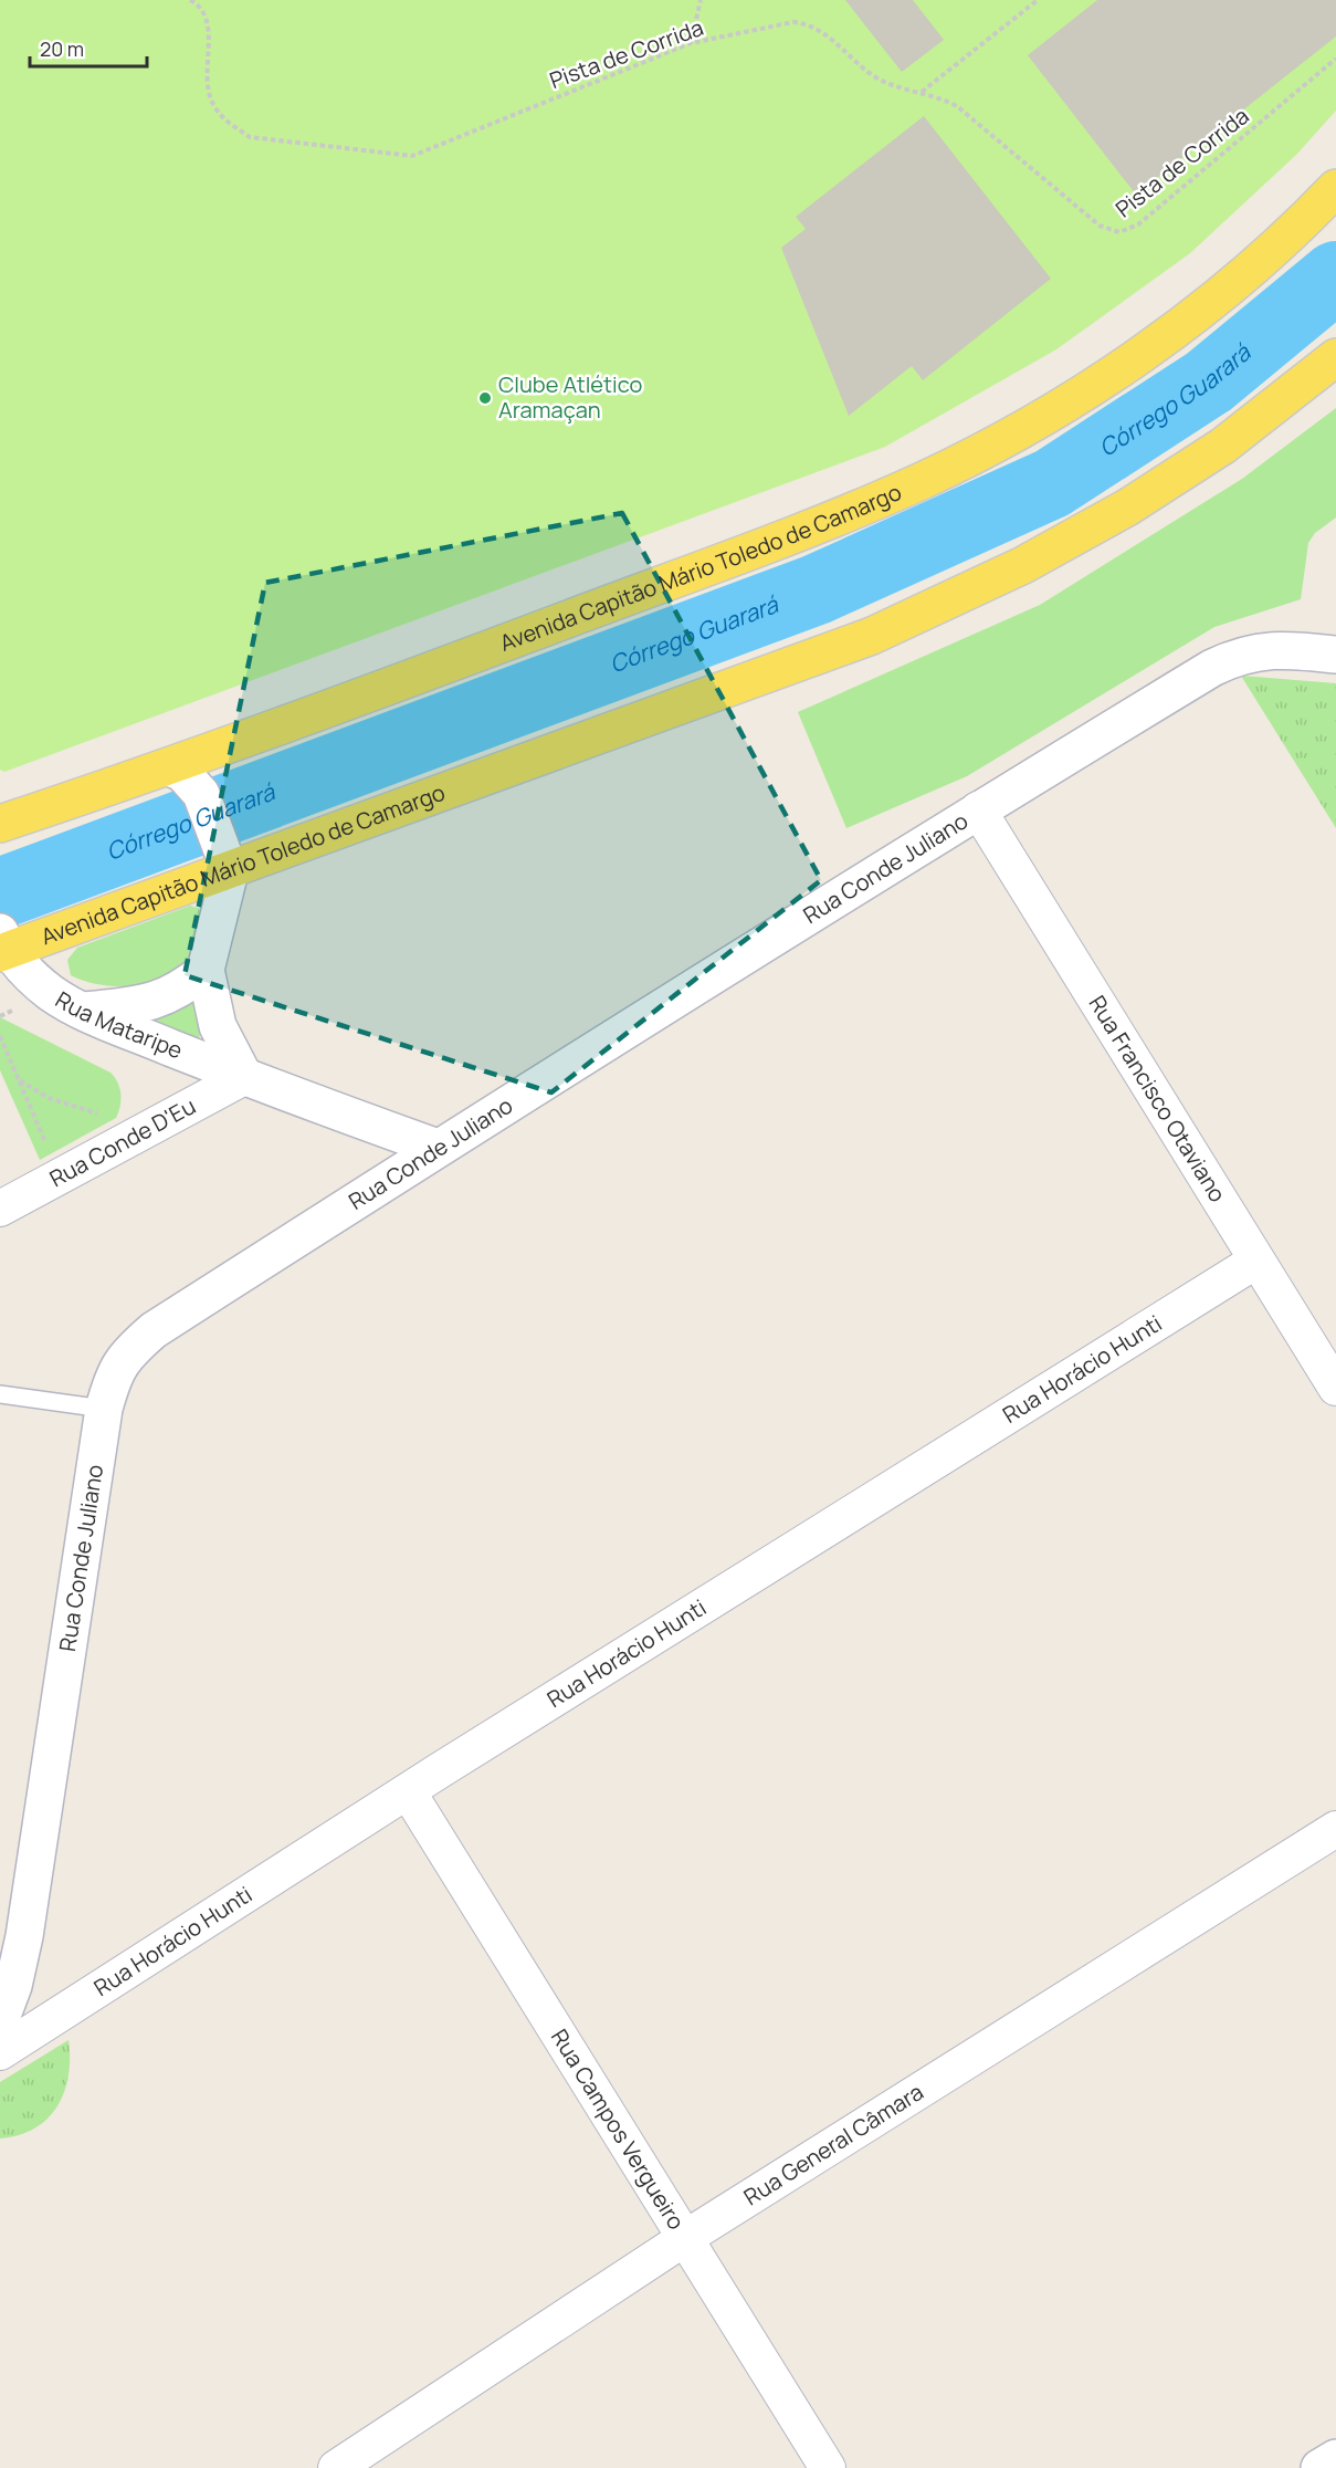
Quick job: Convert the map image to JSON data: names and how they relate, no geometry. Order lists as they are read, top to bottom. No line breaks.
{"streets":{"main road":["Avenida Capitão Mário Toledo de Camargo"],"street":["Rua Conde Juliano","Rua Mataripe","Rua Francisco Otaviano","Rua Conde D'Eu","Rua Horácio Hunti","Rua Campos Vergueiro","Rua General Câmara"],"path":["Pista de Corrida"]},"crossings":[["Avenida Capitão Mário Toledo de Camargo","Rua Mataripe"],["Rua Conde Juliano","Rua Mataripe"],["Rua Conde Juliano","Rua Francisco Otaviano"],["Rua Mataripe","Rua Conde D'Eu"],["Rua Francisco Otaviano","Rua Horácio Hunti"],["Rua Horácio Hunti","Rua Campos Vergueiro"],["Rua Campos Vergueiro","Rua General Câmara"]],"water":["Córrego Guarará"],"places":["Clube Atlético Aramaçan"],"scale_bar":"20 m"}
